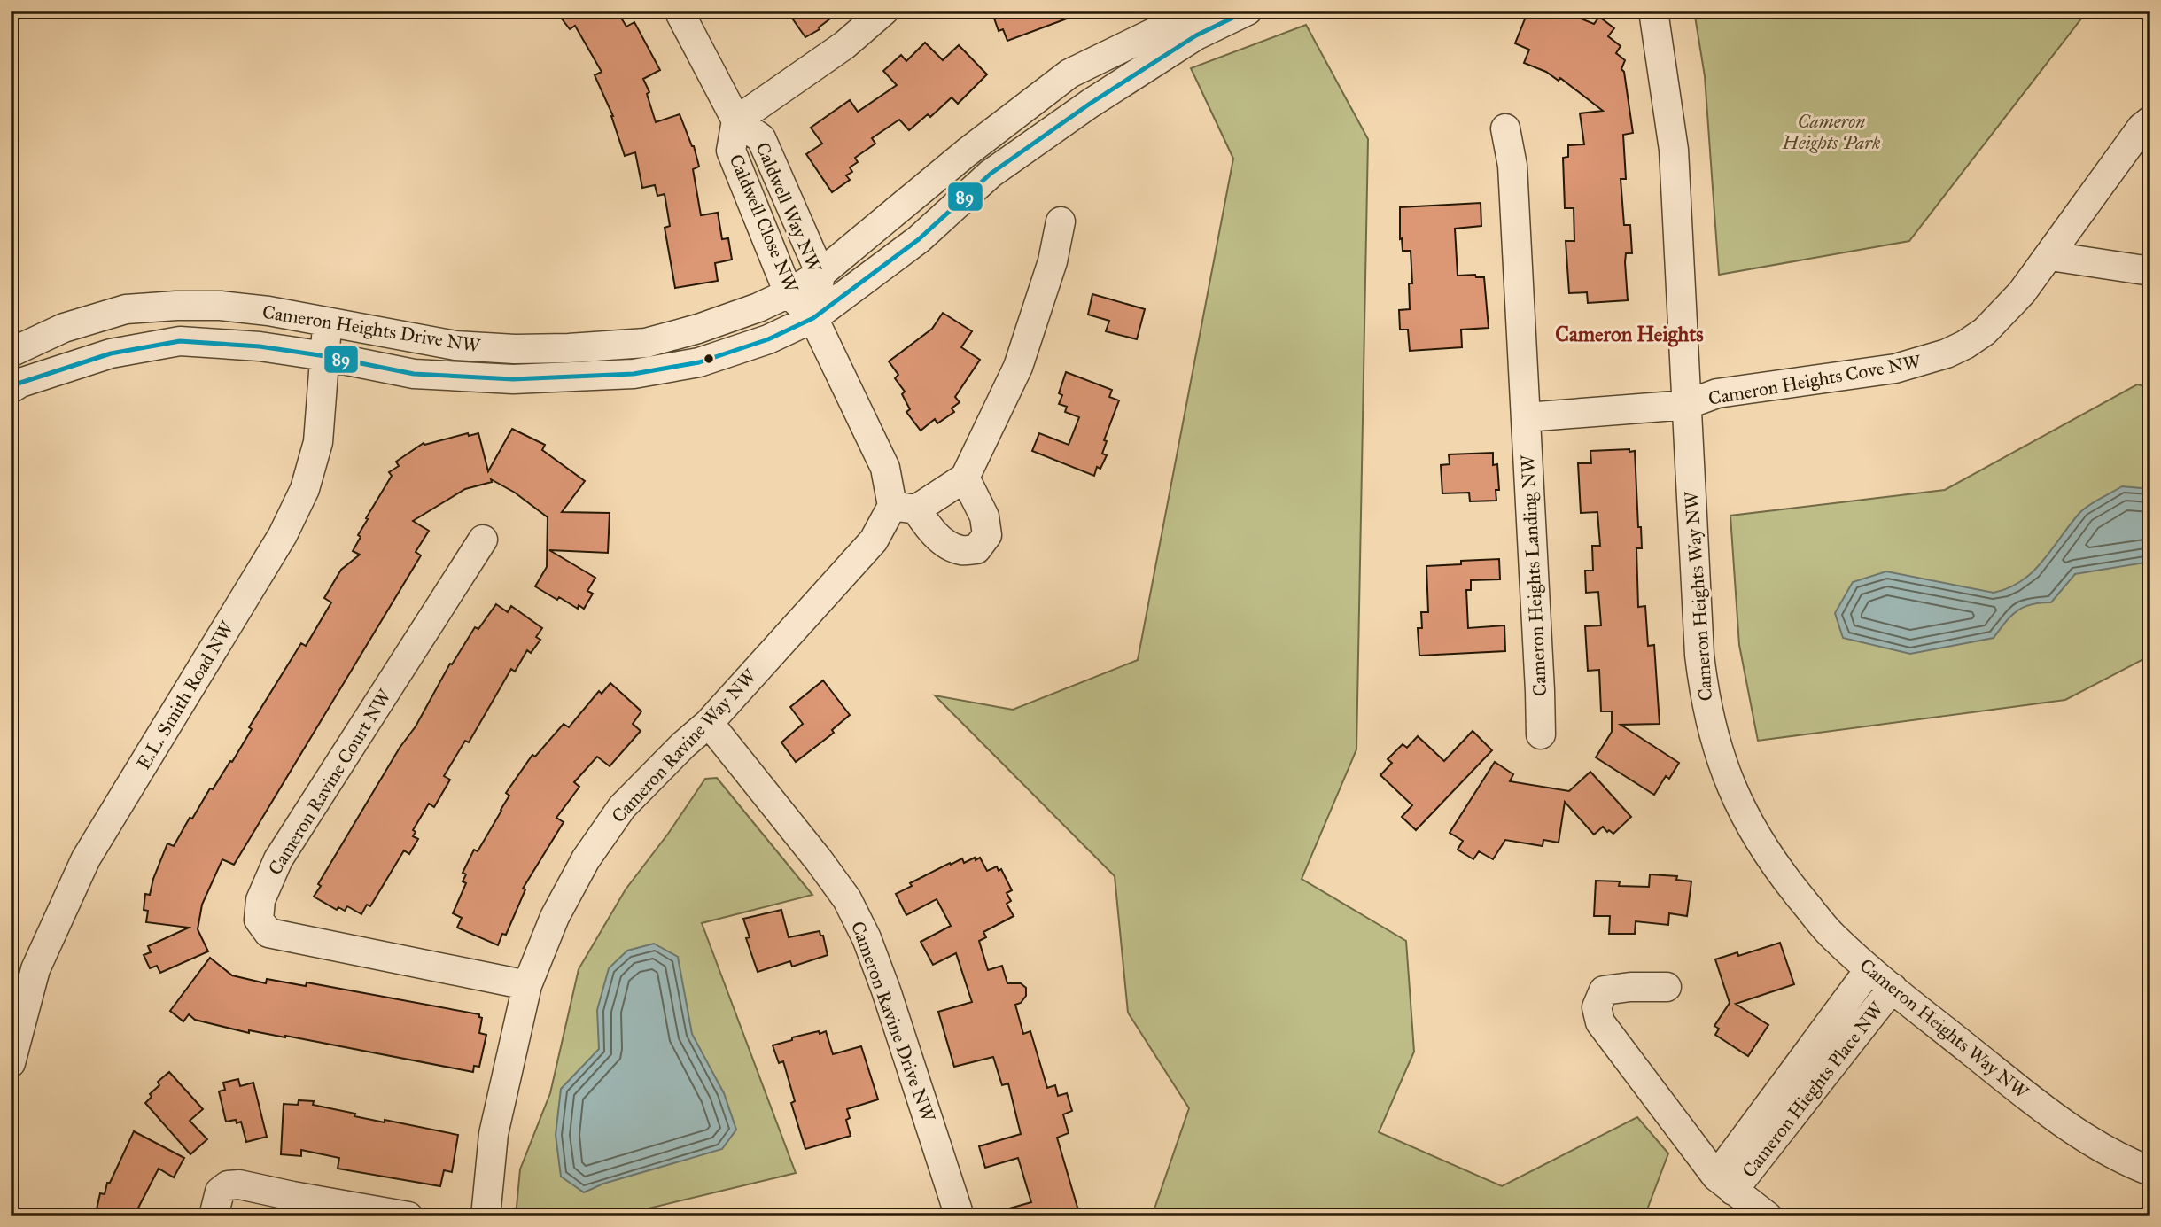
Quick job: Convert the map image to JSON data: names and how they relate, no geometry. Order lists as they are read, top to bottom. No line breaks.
{"streets":{"street":["Caldwell Way NW","Caldwell Close NW","Cameron Heights Drive NW","Cameron Heights Cove NW","Cameron Heights Landing NW","Cameron Heights Way NW","E.L. Smith Road NW","Cameron Ravine Way NW","Cameron Ravine Court NW","Cameron Ravine Drive NW","Cameron Hieghts Place NW"]},"crossings":[["Caldwell Way NW","Caldwell Close NW"],["Caldwell Way NW","Cameron Heights Drive NW"],["Caldwell Close NW","Cameron Heights Drive NW"],["Cameron Heights Drive NW","E.L. Smith Road NW"],["Cameron Heights Cove NW","Cameron Heights Way NW"],["Cameron Heights Way NW","Cameron Hieghts Place NW"],["Cameron Ravine Way NW","Cameron Ravine Court NW"],["Cameron Ravine Way NW","Cameron Ravine Drive NW"]],"districts":["Cameron Heights"],"parks":["Cameron Heights Park"],"lines":["transit line 89"]}
